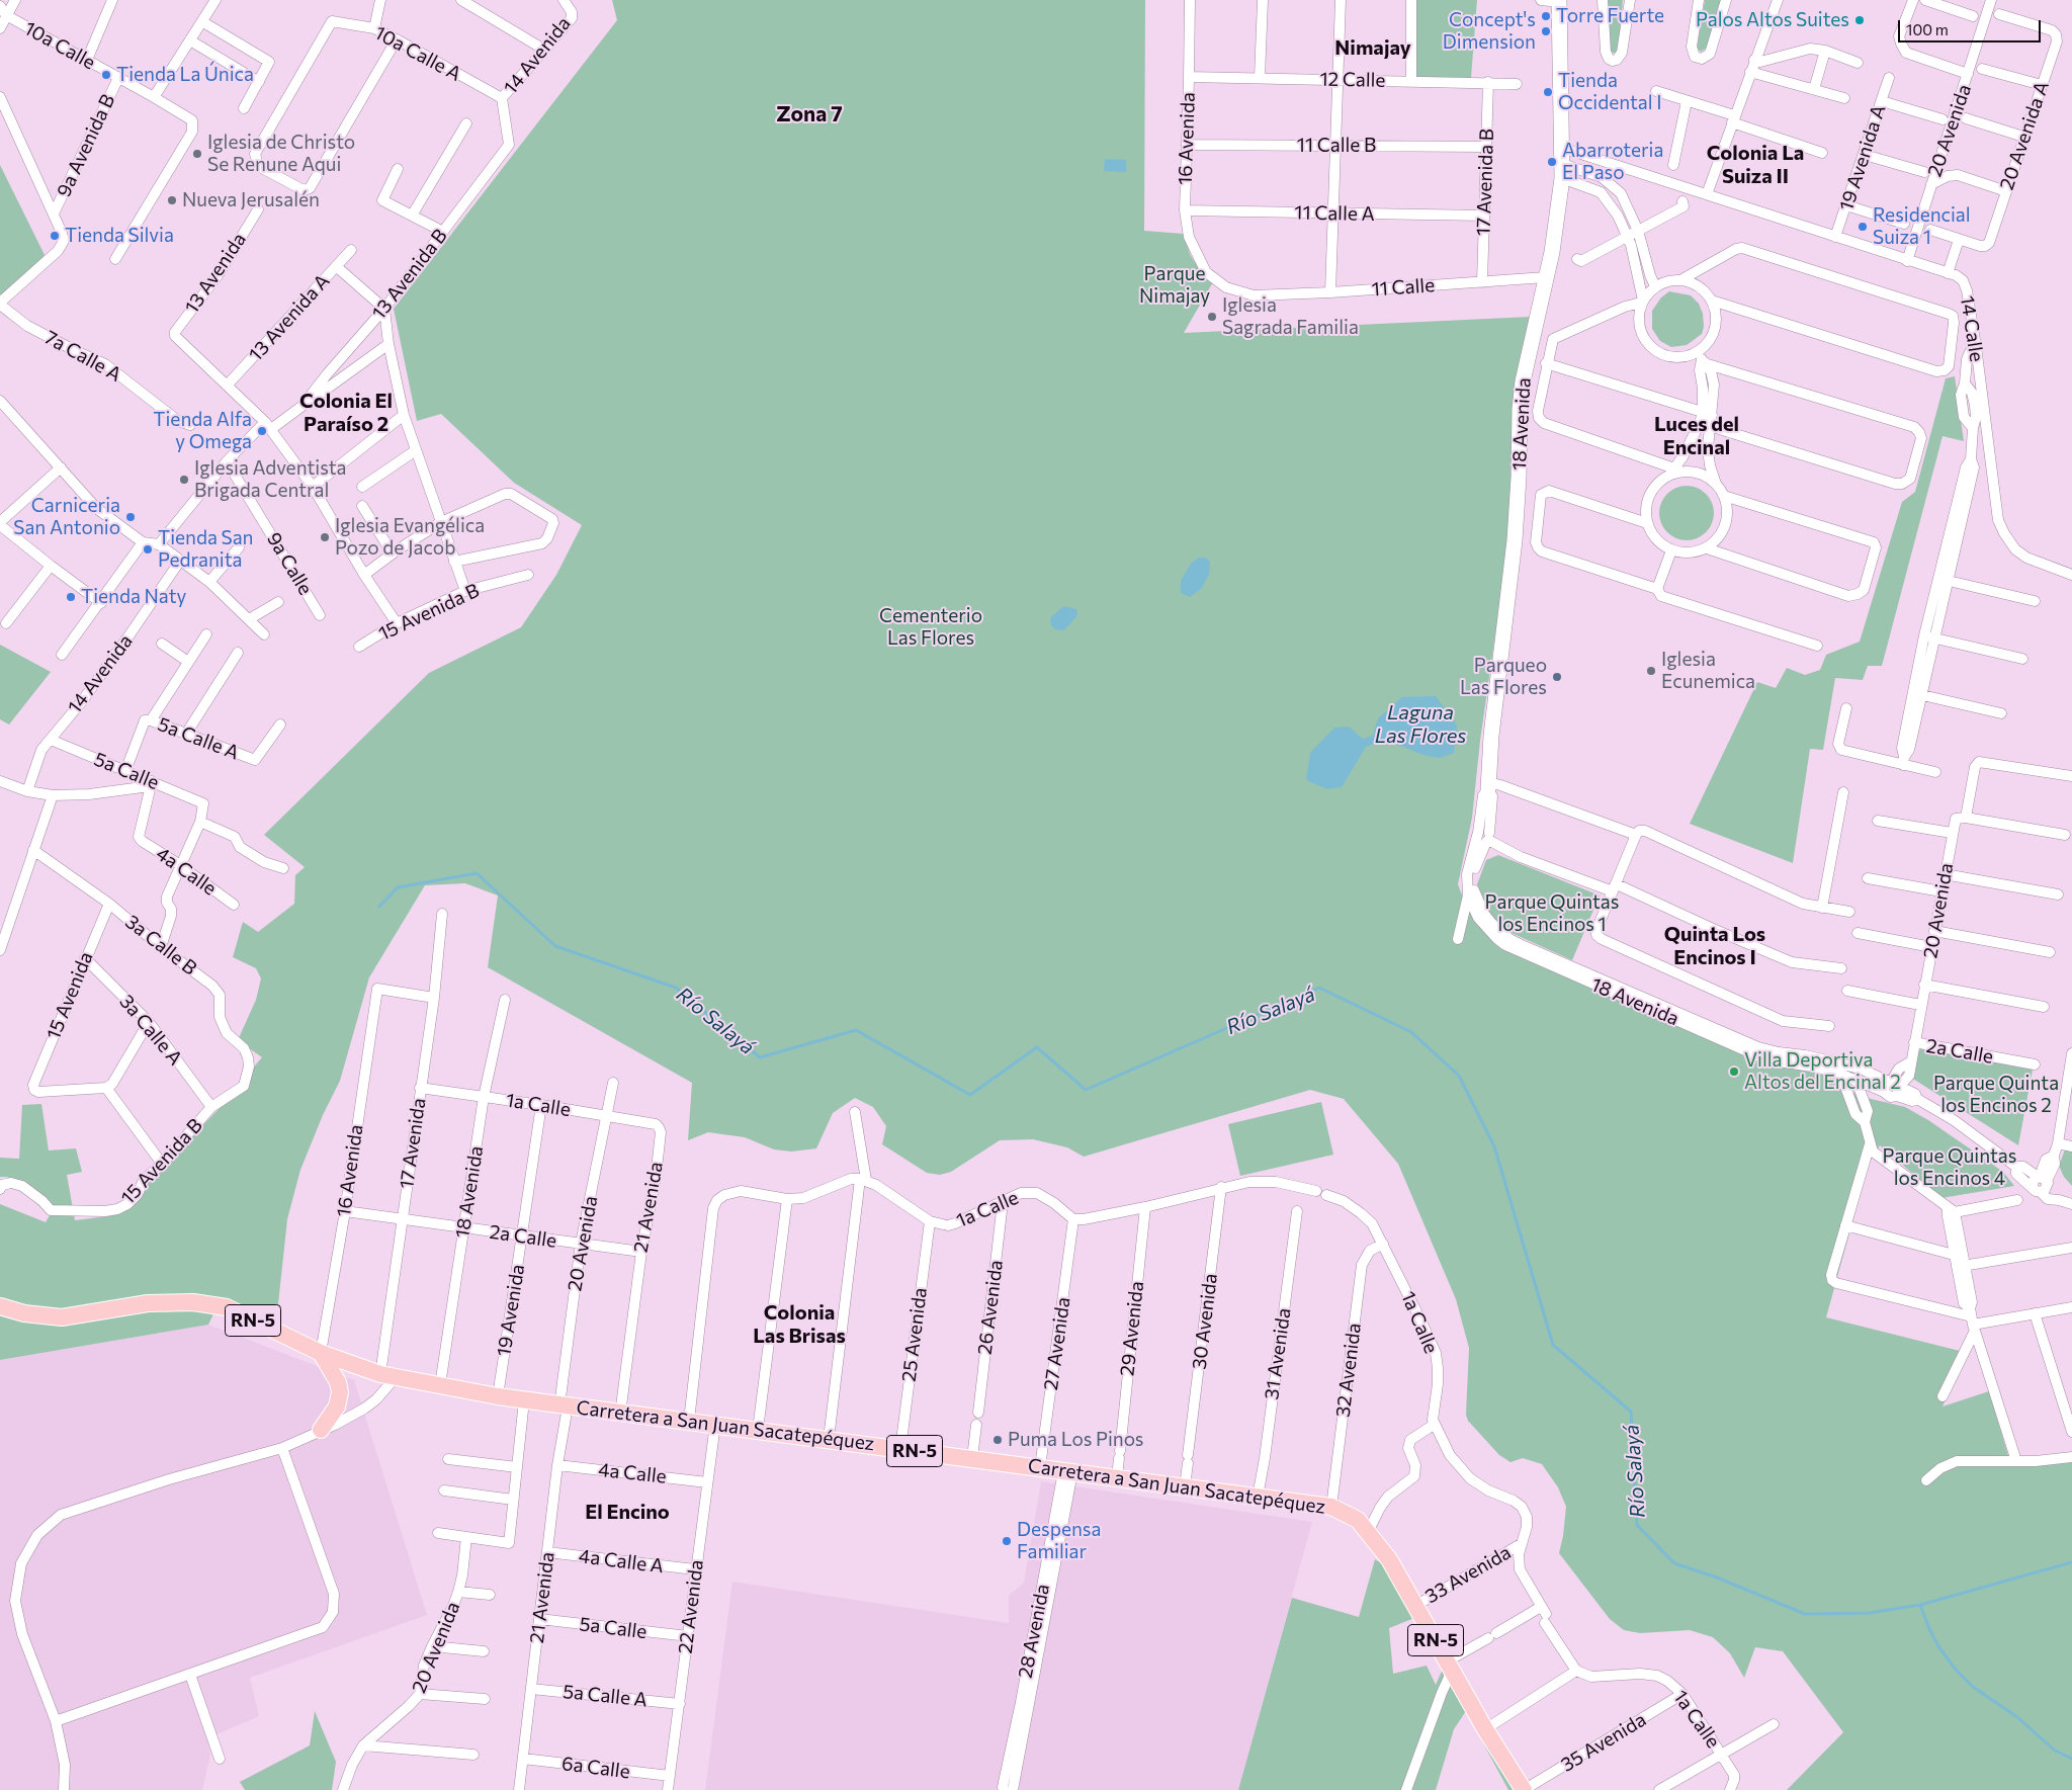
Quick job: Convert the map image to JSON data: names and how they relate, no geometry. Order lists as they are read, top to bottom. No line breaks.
{"streets":{"main road":["RN-5","Carretera a San Juan Sacatepéquez"],"street":["10a Calle","10a Calle A","14 Avenida","12 Calle","20 Avenida","20 Avenida A","16 Avenida","9a Avenida B","11 Calle B","19 Avenida A","17 Avenida B","11 Calle A","13 Avenida","13 Avenida B","11 Calle","13 Avenida A","14 Calle","7a Calle A","18 Avenida","9a Calle","15 Avenida B","5a Calle A","5a Calle","4a Calle","3a Calle B","15 Avenida","3a Calle A","2a Calle","1a Calle","17 Avenida","21 Avenida","26 Avenida","19 Avenida","30 Avenida","29 Avenida","25 Avenida","27 Avenida","31 Avenida","32 Avenida","4a Calle A","33 Avenida","22 Avenida","28 Avenida","35 Avenida","6a Calle"]},"crossings":[["10a Calle","9a Avenida B"],["10a Calle A","14 Avenida"],["10a Calle A","13 Avenida B"],["14 Avenida","13 Avenida B"],["14 Avenida","5a Calle"],["12 Calle","16 Avenida"],["12 Calle","17 Avenida B"],["20 Avenida","14 Calle"],["20 Avenida","18 Avenida"],["20 Avenida","2a Calle"],["20 Avenida","1a Calle"],["20 Avenida","21 Avenida"],["20 Avenida","Carretera a San Juan Sacatepéquez"],["16 Avenida","11 Calle B"],["16 Avenida","11 Calle A"],["16 Avenida","11 Calle"],["16 Avenida","2a Calle"],["16 Avenida","17 Avenida"],["16 Avenida","Carretera a San Juan Sacatepéquez"],["11 Calle B","17 Avenida B"],["19 Avenida A","14 Calle"],["17 Avenida B","11 Calle A"],["17 Avenida B","11 Calle"],["13 Avenida","13 Avenida A"],["13 Avenida B","9a Calle"],["11 Calle","18 Avenida"],["14 Calle","18 Avenida"],["18 Avenida","2a Calle"],["18 Avenida","1a Calle"],["18 Avenida","Carretera a San Juan Sacatepéquez"],["15 Avenida B","3a Calle B"],["15 Avenida B","3a Calle A"],["5a Calle A","21 Avenida"],["5a Calle A","22 Avenida"],["5a Calle","4a Calle"],["5a Calle","21 Avenida"],["5a Calle","22 Avenida"],["4a Calle","21 Avenida"],["4a Calle","22 Avenida"],["3a Calle B","15 Avenida"],["15 Avenida","3a Calle A"],["2a Calle","17 Avenida"],["2a Calle","21 Avenida"],["2a Calle","19 Avenida"],["1a Calle","17 Avenida"],["1a Calle","21 Avenida"],["1a Calle","26 Avenida"],["1a Calle","19 Avenida"],["1a Calle","25 Avenida"],["1a Calle","27 Avenida"],["1a Calle","32 Avenida"],["1a Calle","35 Avenida"],["17 Avenida","Carretera a San Juan Sacatepéquez"],["21 Avenida","Carretera a San Juan Sacatepéquez"],["21 Avenida","4a Calle A"],["21 Avenida","6a Calle"],["19 Avenida","Carretera a San Juan Sacatepéquez"],["30 Avenida","Carretera a San Juan Sacatepéquez"],["29 Avenida","Carretera a San Juan Sacatepéquez"],["25 Avenida","Carretera a San Juan Sacatepéquez"],["27 Avenida","Carretera a San Juan Sacatepéquez"],["31 Avenida","Carretera a San Juan Sacatepéquez"],["32 Avenida","Carretera a San Juan Sacatepéquez"],["Carretera a San Juan Sacatepéquez","33 Avenida"],["Carretera a San Juan Sacatepéquez","22 Avenida"],["Carretera a San Juan Sacatepéquez","28 Avenida"],["Carretera a San Juan Sacatepéquez","35 Avenida"],["4a Calle A","22 Avenida"],["22 Avenida","6a Calle"]],"districts":["Nimajay","Zona 7","Colonia La Suiza II","Colonia El Paraíso 2","Luces del Encinal","Quinta Los Encinos I","Colonia Las Brisas","El Encino"],"water":["Laguna Las Flores","Río Salayá"],"parks":["Parque Nimajay","Cementerio Las Flores","Parque Quintas los Encinos 1","Parque Quinta los Encinos 2","Parque Quintas los Encinos 4"],"places":["Torre Fuerte","Palos Altos Suites","Concept's Dimension","Tienda La Única","Tienda Occidental I","Iglesia de Christo Se Renune Aqui","Abarroteria El Paso","Nueva Jerusalén","Residencial Suiza 1","Tienda Silvia","Iglesia Sagrada Familia","Tienda Alfa y Omega","Iglesia Adventista Brigada Central","Carniceria San Antonio","Iglesia Evangélica Pozo de Jacob","Tienda San Pedranita","Tienda Naty","Iglesia Ecunemica","Parqueo Las Flores","Villa Deportiva Altos del Encinal 2","Puma Los Pinos","Despensa Familiar"],"scale_bar":"100 m"}
